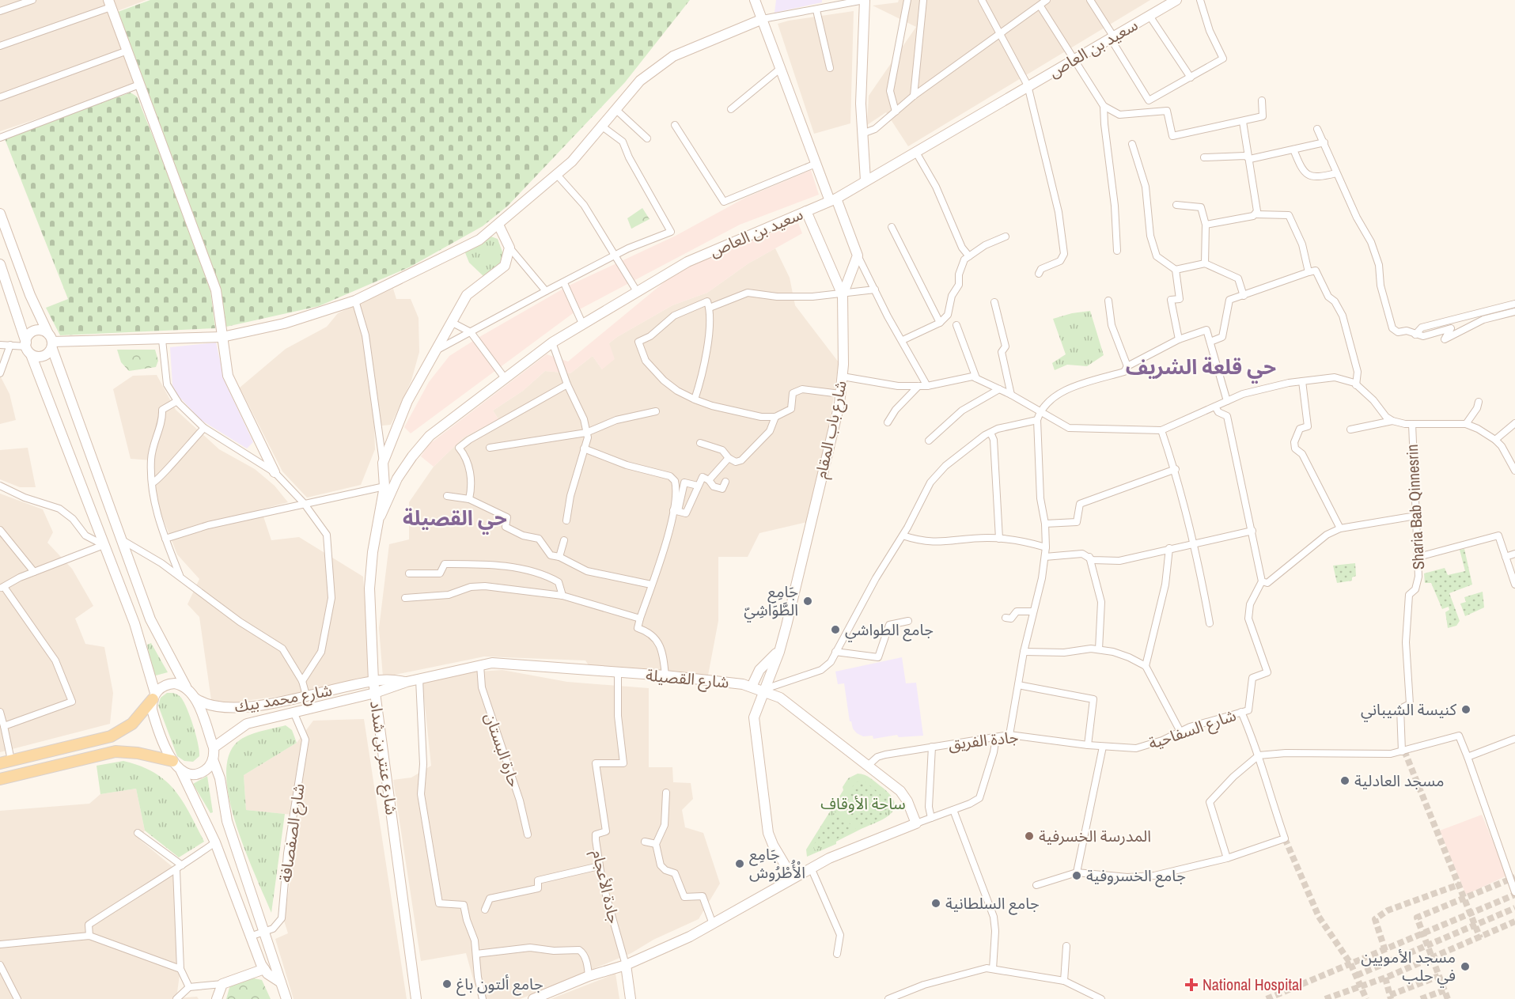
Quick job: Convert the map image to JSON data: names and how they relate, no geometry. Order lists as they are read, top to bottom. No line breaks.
{"streets":{"main road":["سعيد بن العاص","شارع باب المقام","شارع القصيلة","شارع محمد بيك","شارع عنتر بن شداد"],"street":["Sharia Bab Qinnesrin","شارع السفاحية","جادة الفريق","حارة البستان","شارع الصفصافة","جادة الأعجام"]},"crossings":[["سعيد بن العاص","شارع باب المقام"],["سعيد بن العاص","شارع عنتر بن شداد"],["شارع باب المقام","شارع القصيلة"],["شارع القصيلة","شارع محمد بيك"],["شارع القصيلة","جادة الفريق"],["شارع القصيلة","حارة البستان"],["شارع القصيلة","شارع عنتر بن شداد"],["شارع القصيلة","جادة الأعجام"],["شارع محمد بيك","شارع عنتر بن شداد"],["شارع محمد بيك","شارع الصفصافة"],["شارع السفاحية","جادة الفريق"]],"districts":["حي قلعة الشريف","حي القصيلة"],"parks":["ساحة الأوقاف"],"places":{"other":["جَامِع الطَّوَاشِيّ","جامع الطواشي","كنيسة الشيباني","مسجد العادلية","المدرسة الخسرفية","جَامِع الْأُطْرُوش","جامع الخسروفية","جامع السلطانية","مسجد الأمويين في حلب","جامع ألتون باغ"],"health":["National Hospital"]}}
